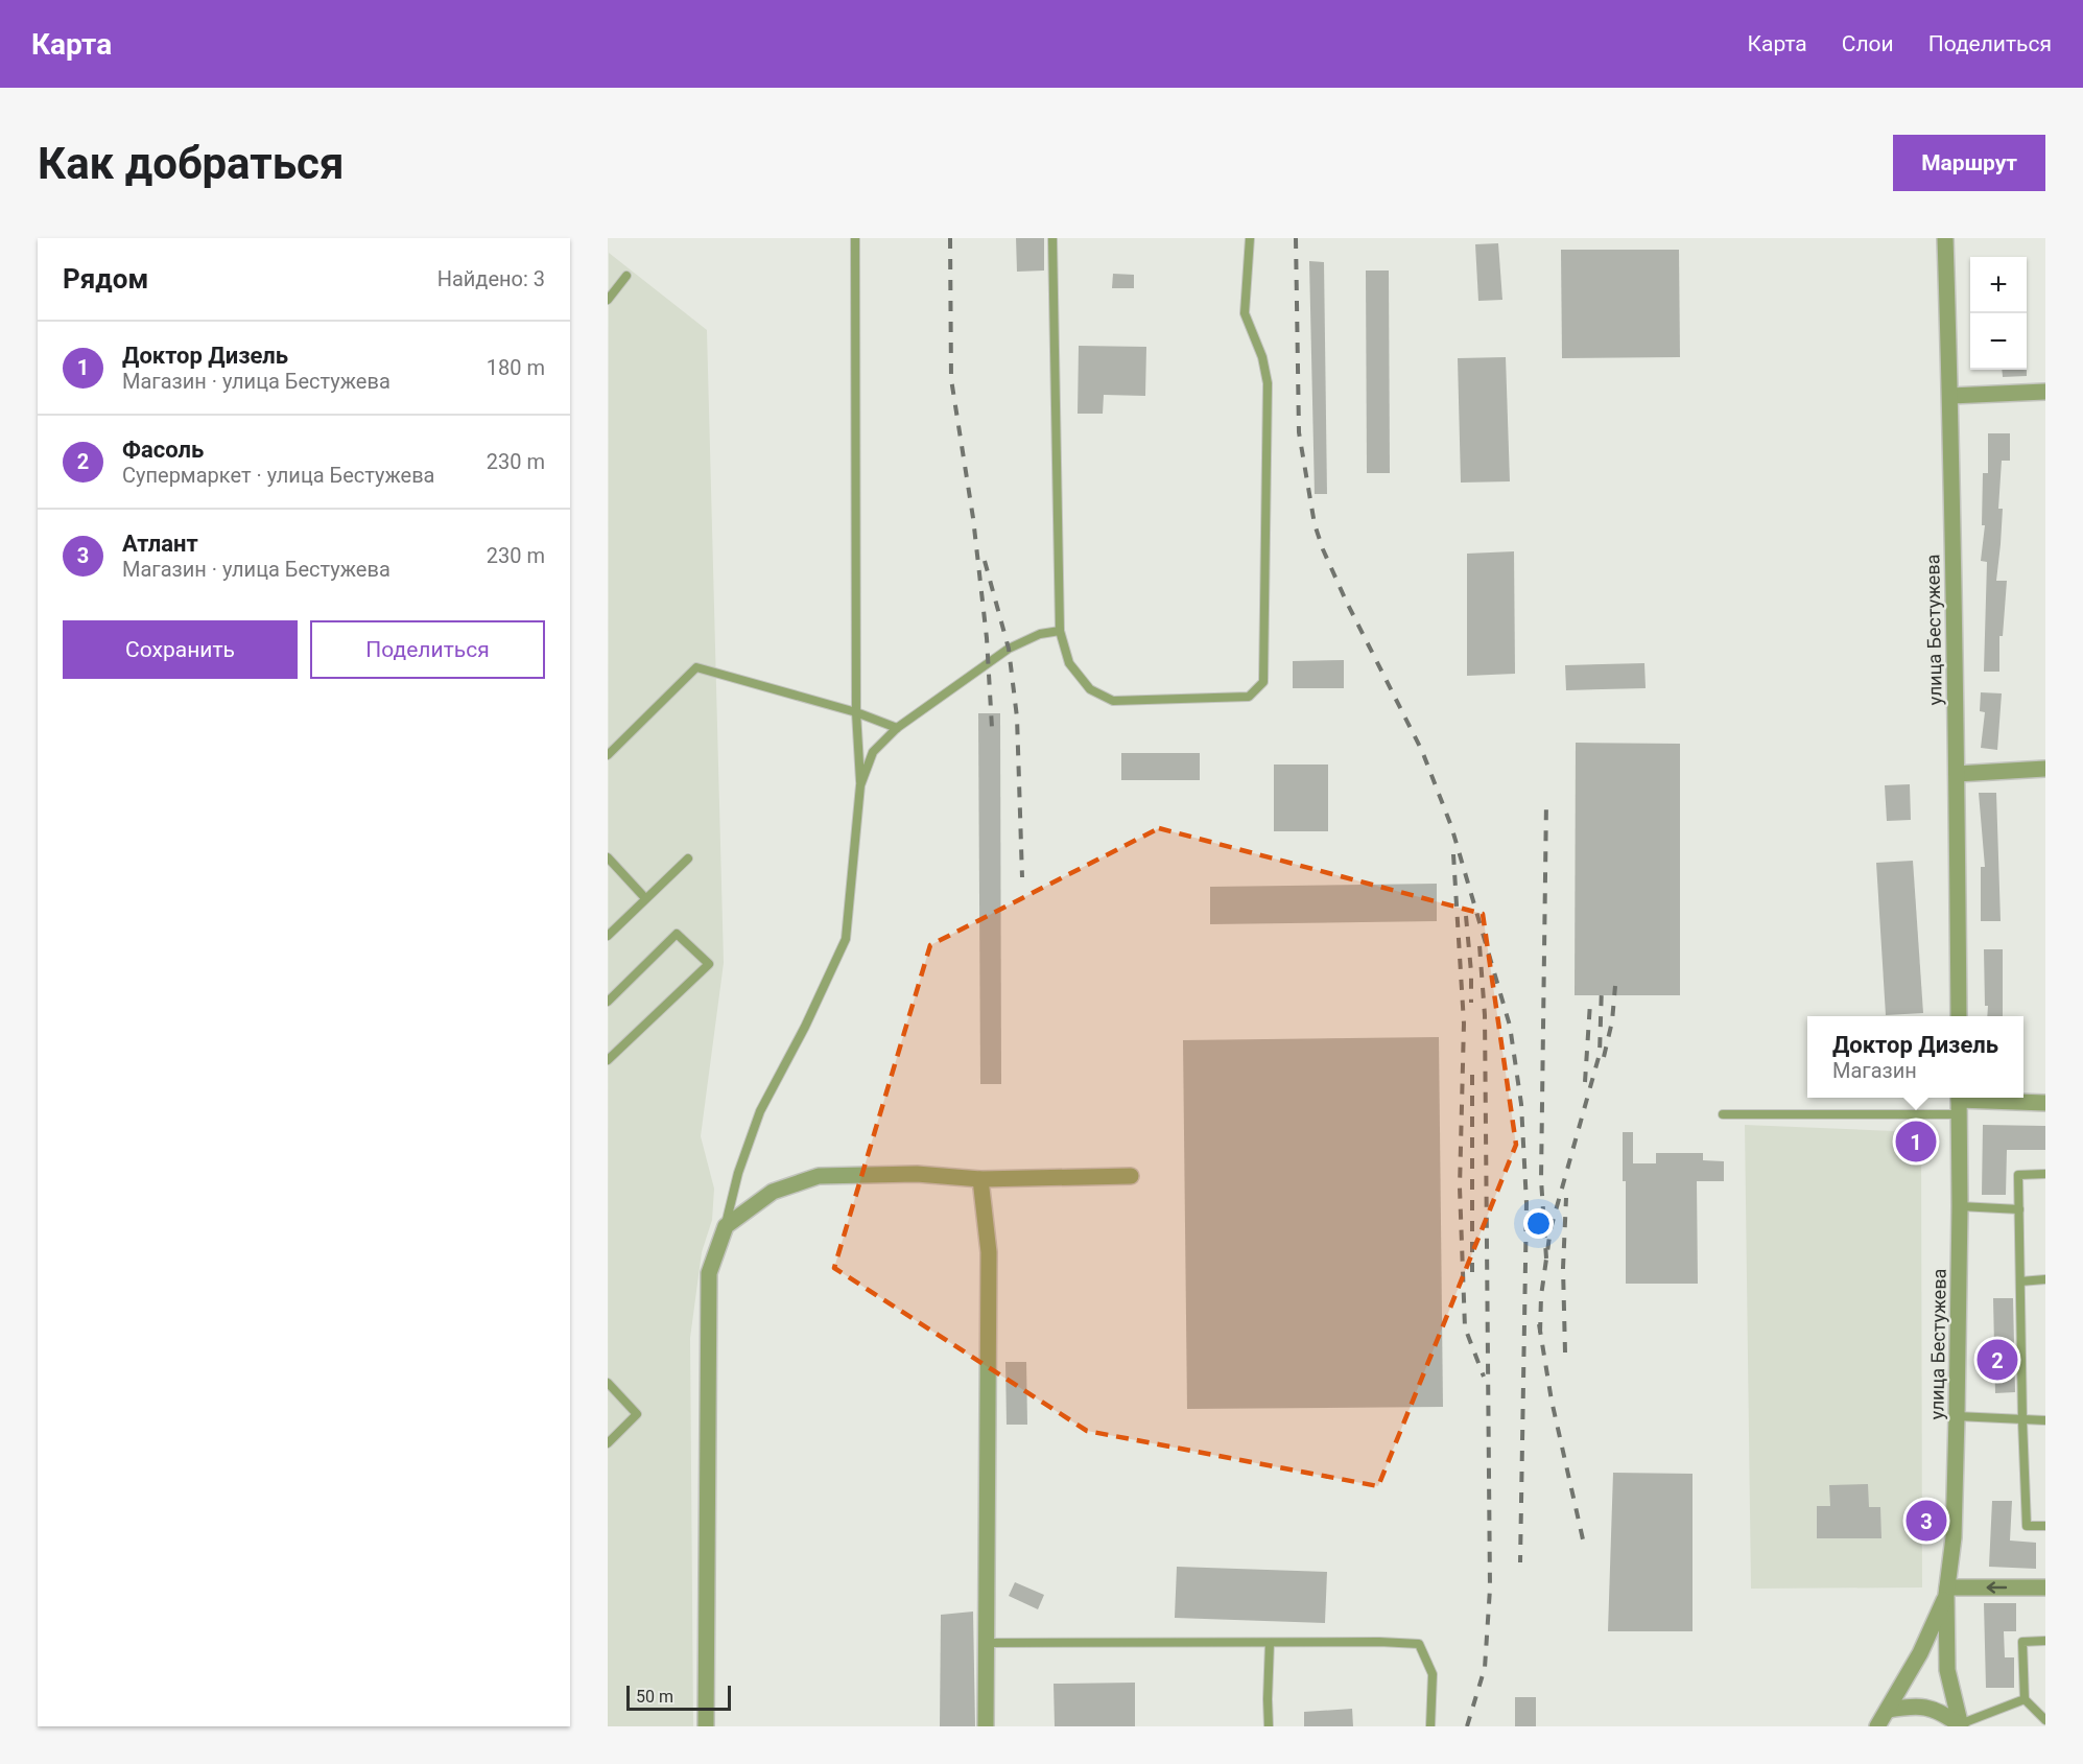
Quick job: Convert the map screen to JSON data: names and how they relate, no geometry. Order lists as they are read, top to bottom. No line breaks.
{"streets":{"street":["улица Бестужева"]},"scale_bar":"50 m","page":{"header":"Карта","nav":["Карта","Слои","Поделиться"],"buttons":["Маршрут",["Сохранить","Поделиться"]],"title":"Как добраться","heading":["Рядом","Найдено: 3"],"map_buttons":["+","−"],"list":[{"mark":"1","name":"Доктор Дизель","note":"Магазин · улица Бестужева","value":"180 m"},{"mark":"2","name":"Фасоль","note":"Супермаркет · улица Бестужева","value":"230 m"},{"mark":"3","name":"Атлант","note":"Магазин · улица Бестужева","value":"230 m"}],"popup":["Доктор Дизель","Магазин"],"pins":["1","2","3"],"scale":"50 m"}}
